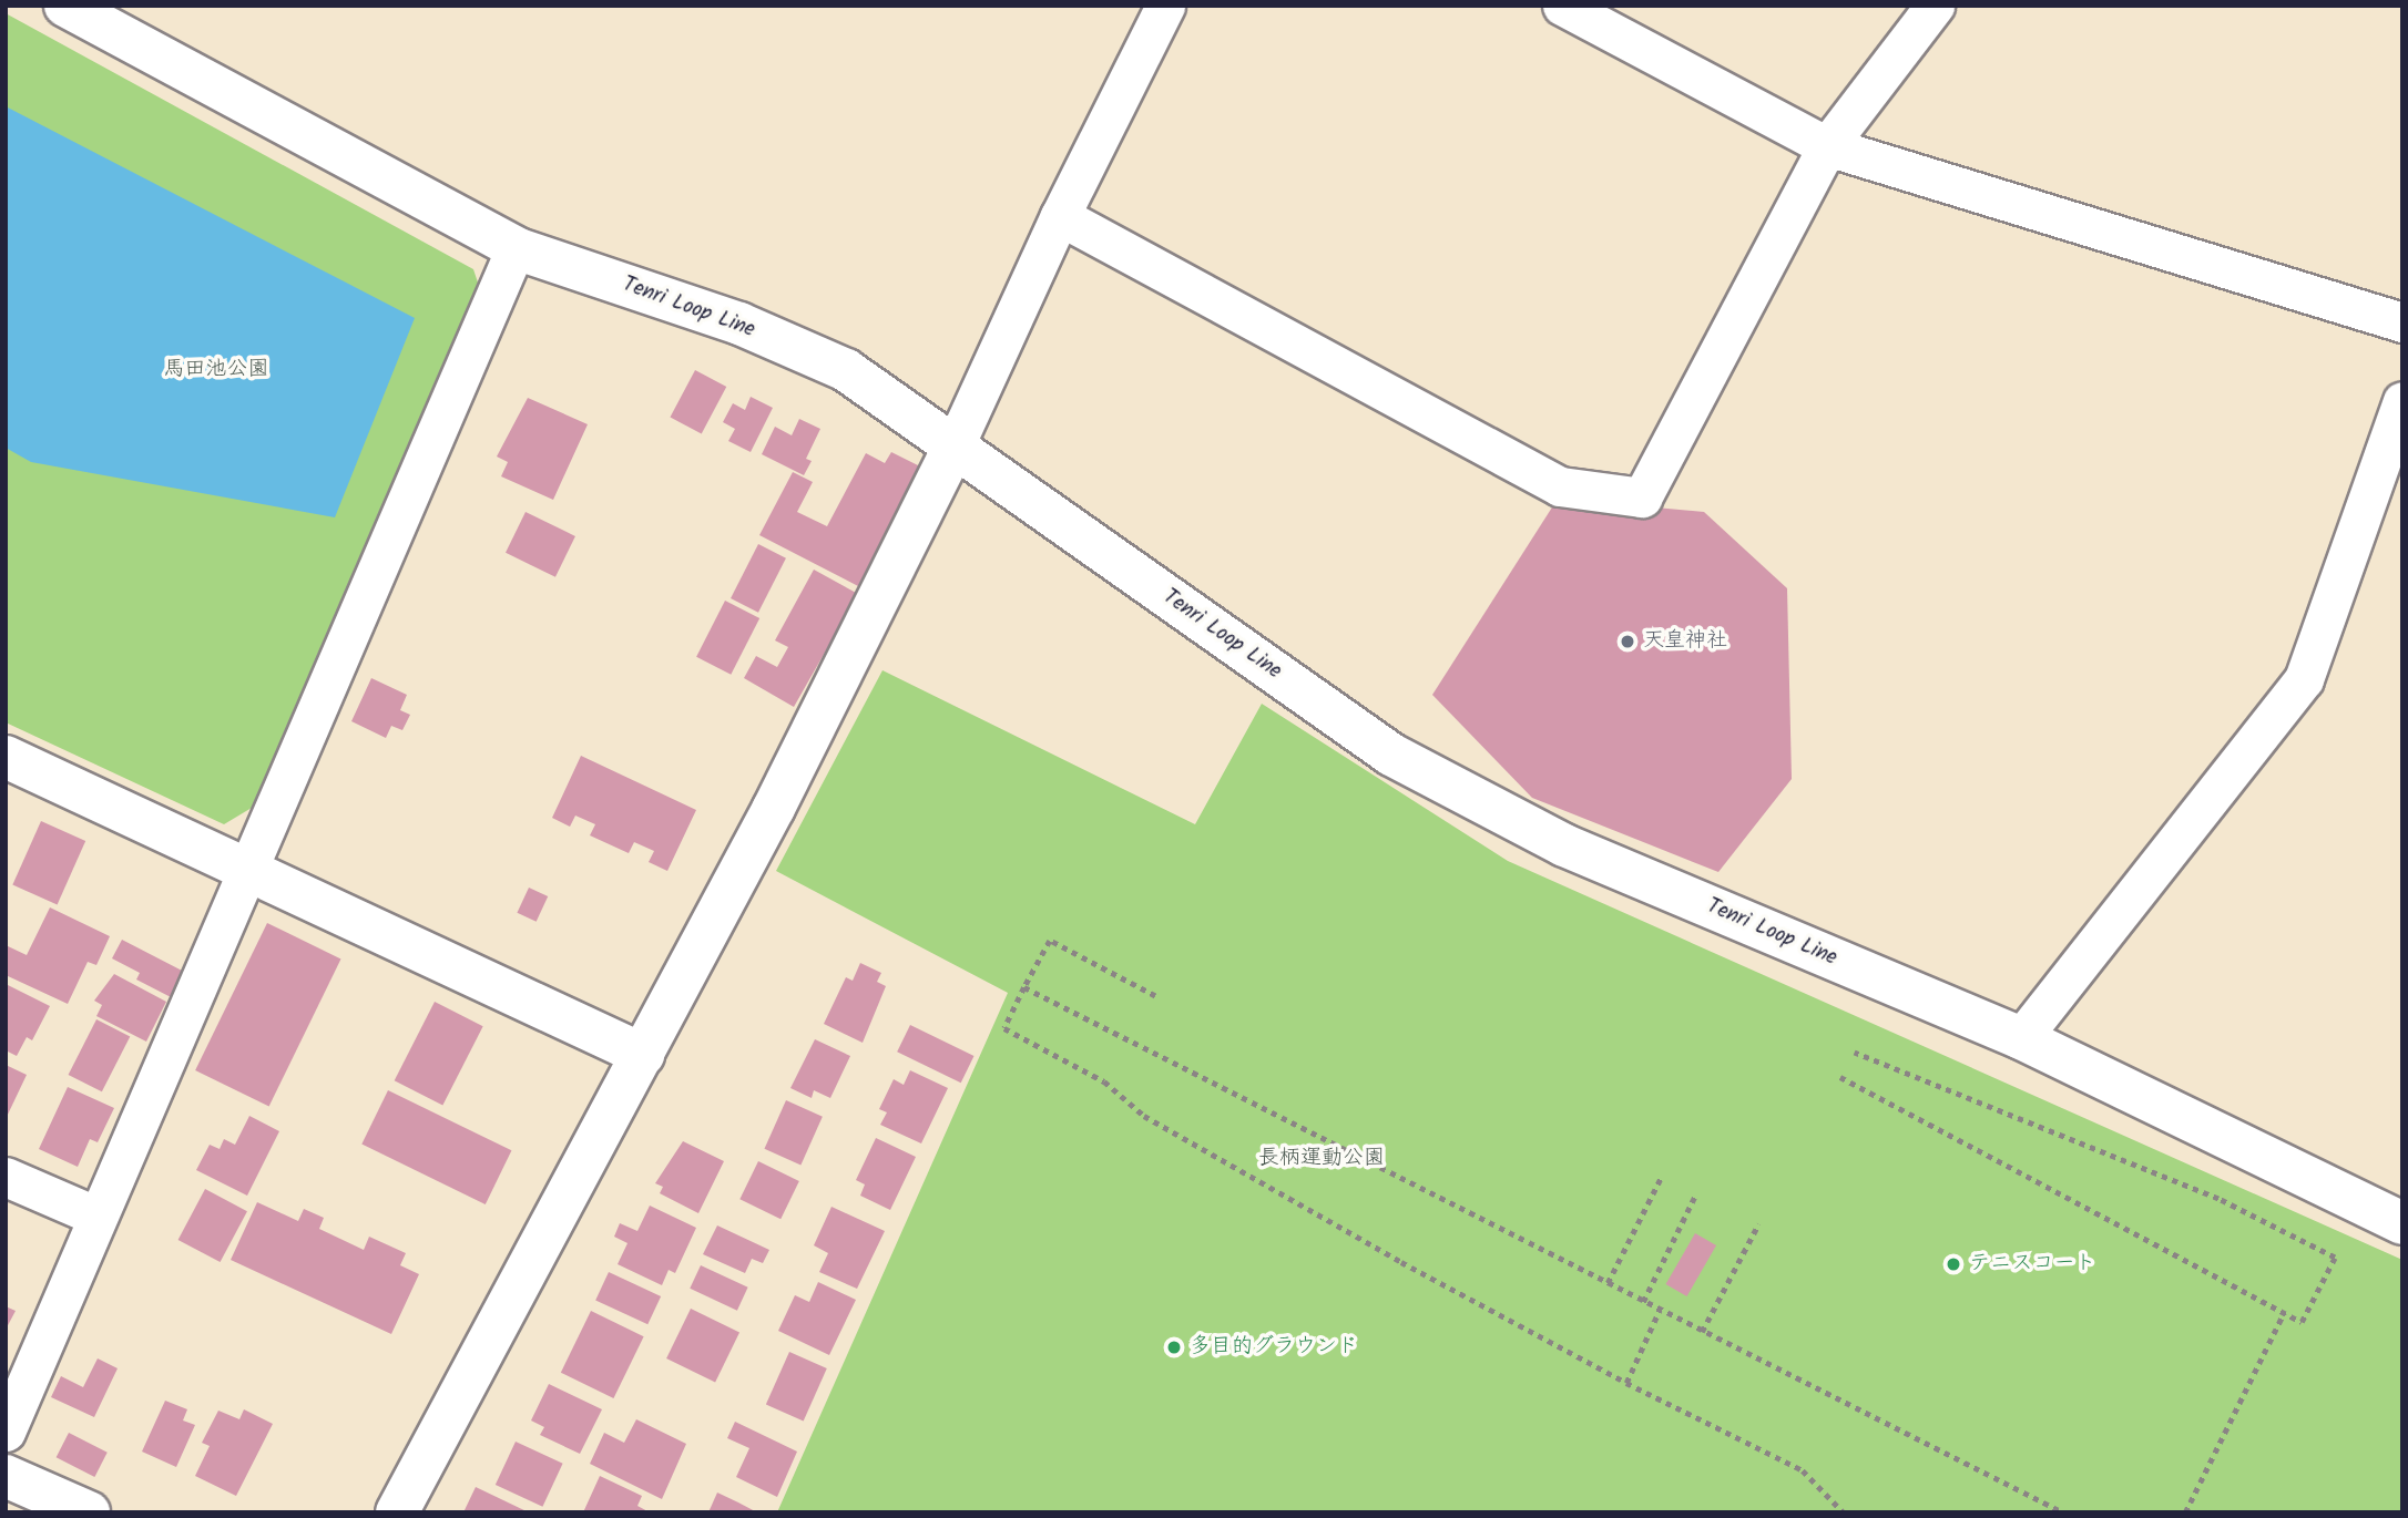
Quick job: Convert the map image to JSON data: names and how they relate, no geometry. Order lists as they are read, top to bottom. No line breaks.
{"streets":{"main road":["Tenri Loop Line"]},"parks":["馬田池公園","長柄運動公園"],"places":["天皇神社","テニスコート","多目的グラウンド"]}
